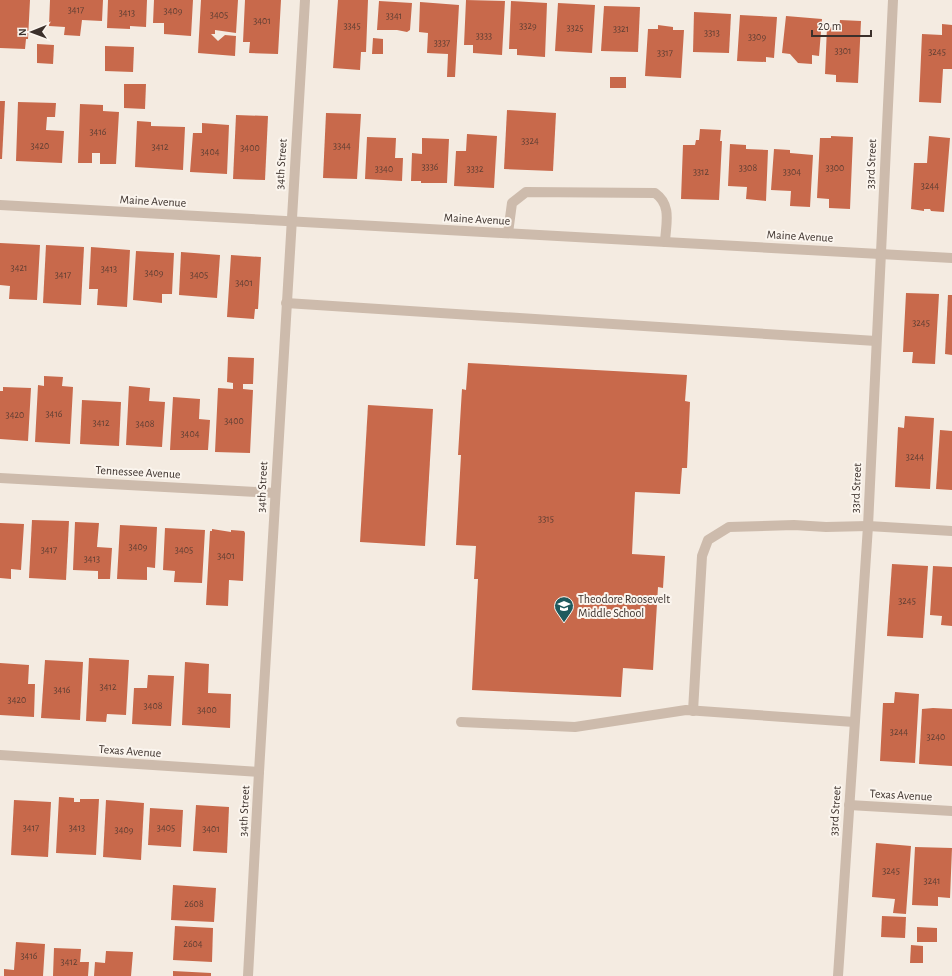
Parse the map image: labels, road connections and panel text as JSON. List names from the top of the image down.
{
  "streets": {
    "street": [
      "34th Street",
      "33rd Street",
      "Maine Avenue",
      "Tennessee Avenue",
      "Texas Avenue"
    ]
  },
  "crossings": [
    ["34th Street", "Maine Avenue"],
    ["34th Street", "Tennessee Avenue"],
    ["34th Street", "Texas Avenue"],
    ["33rd Street", "Maine Avenue"],
    ["33rd Street", "Texas Avenue"]
  ],
  "places": {
    "school or university": ["Theodore Roosevelt Middle School"]
  },
  "house_numbers": [
    "3417",
    "3409",
    "3413",
    "3405",
    "3341",
    "3401",
    "3345",
    "3329",
    "3325",
    "3321",
    "3313",
    "3333",
    "3309",
    "3337",
    "3301",
    "3245",
    "3317",
    "3416",
    "3324",
    "3420",
    "3344",
    "3412",
    "3400",
    "3404",
    "3336",
    "3308",
    "3300",
    "3340",
    "3332",
    "3312",
    "3304",
    "3244",
    "3421",
    "3413",
    "3409",
    "3417",
    "3405",
    "3401",
    "3245",
    "3416",
    "3420",
    "3400",
    "3412",
    "3408",
    "3404",
    "3244",
    "3315",
    "3409",
    "3417",
    "3405",
    "3401",
    "3413",
    "3245",
    "3412",
    "3416",
    "3420",
    "3408",
    "3400",
    "3244",
    "3240",
    "3417",
    "3413",
    "3405",
    "3401",
    "3409",
    "3245",
    "3241",
    "2608",
    "2604",
    "3416",
    "3412"
  ],
  "scale_bar": "20 m",
  "north": "left"
}
